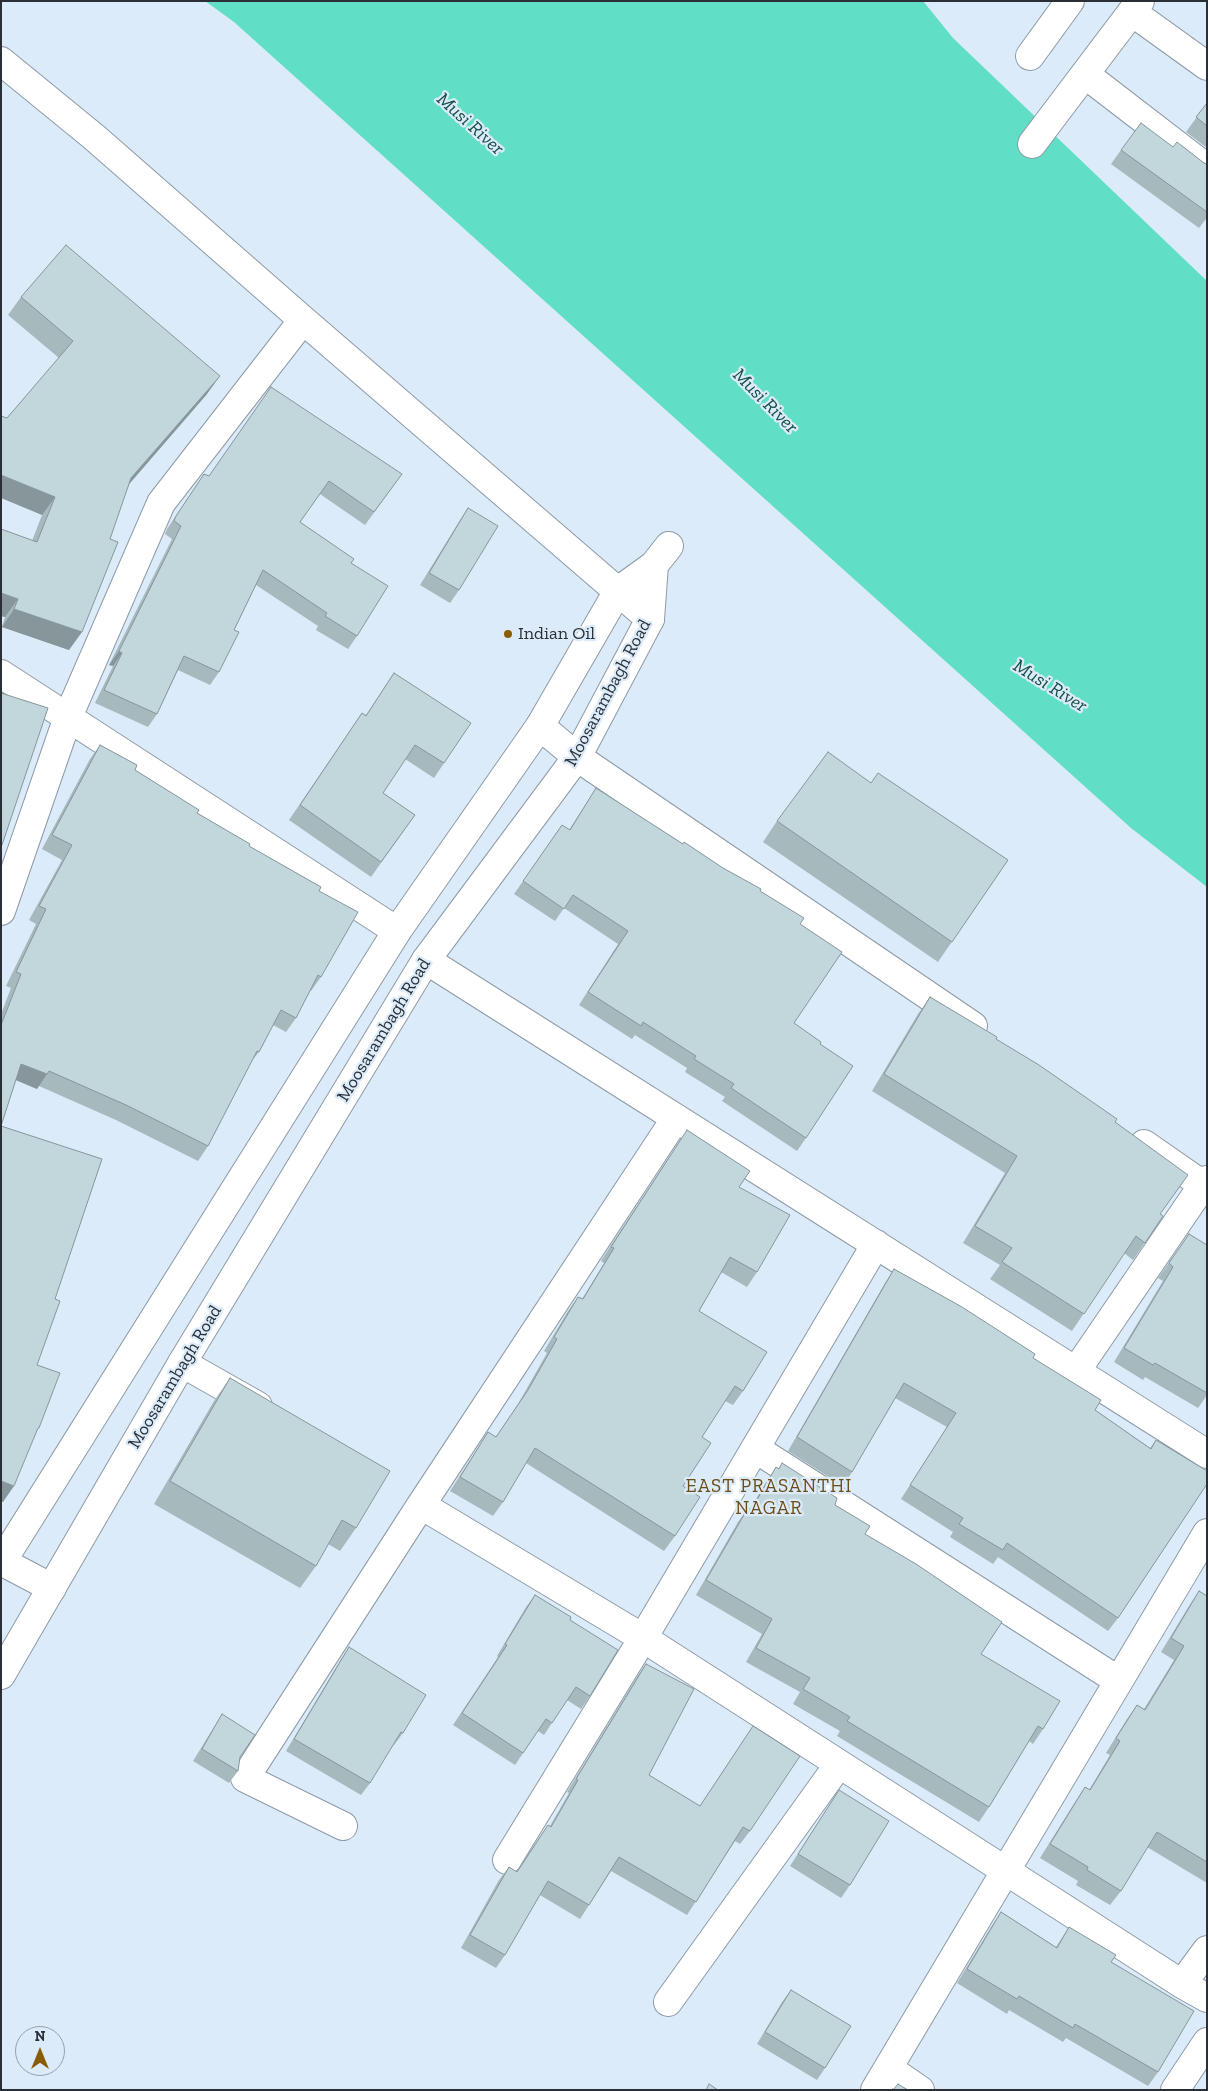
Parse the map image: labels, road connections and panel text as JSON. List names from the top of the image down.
{
  "streets": {
    "street": ["Moosarambagh Road"]
  },
  "districts": ["EAST PRASANTHI NAGAR"],
  "water": ["Musi River"],
  "places": ["Indian Oil"],
  "north": "top"
}
